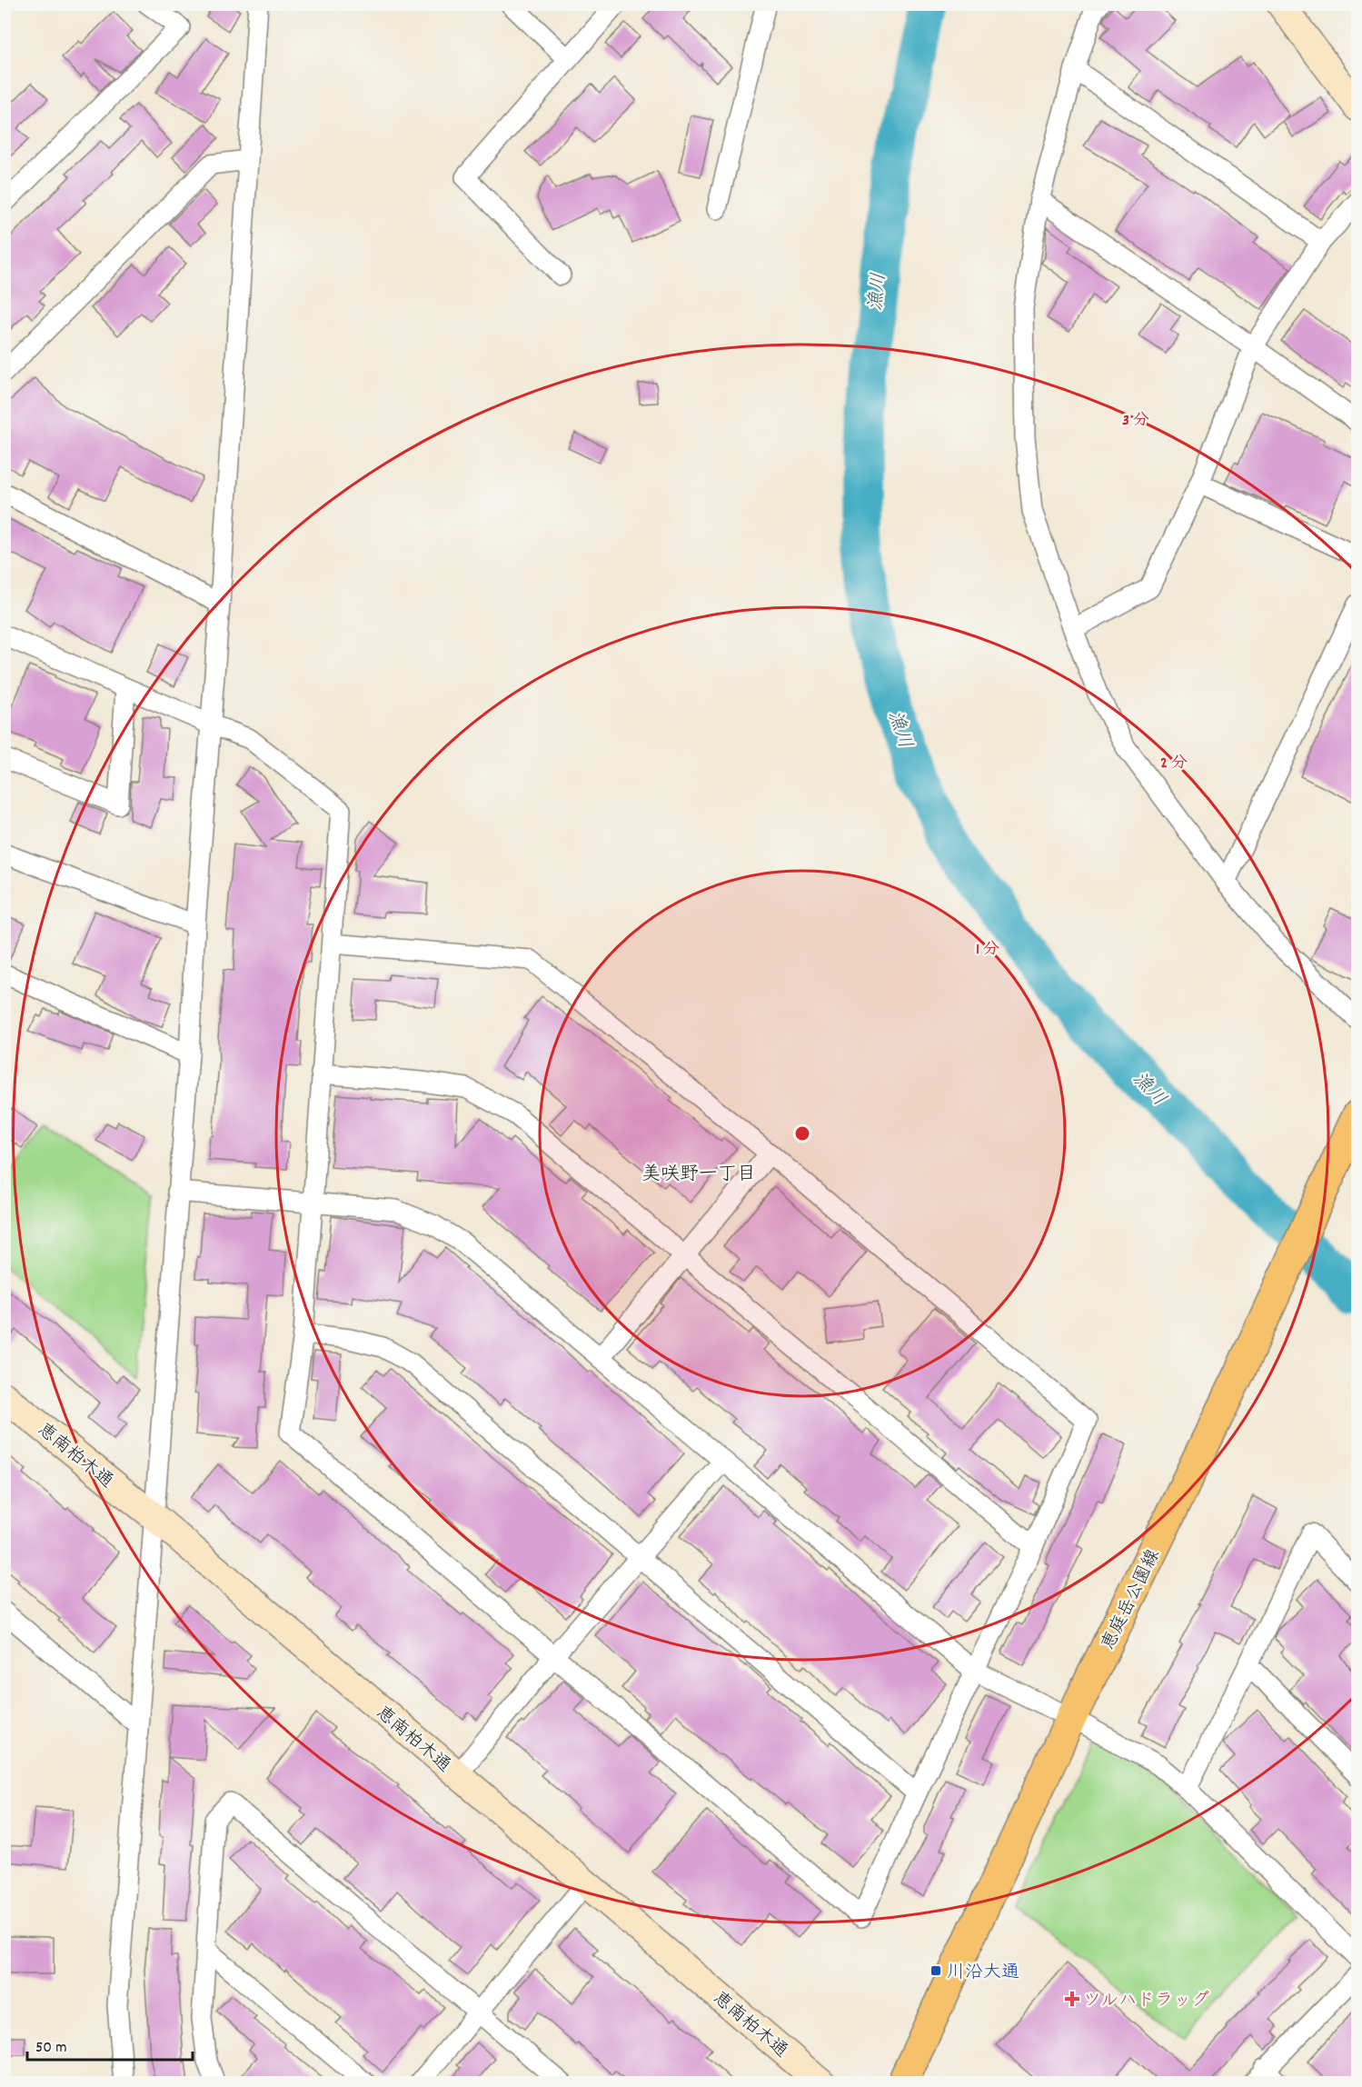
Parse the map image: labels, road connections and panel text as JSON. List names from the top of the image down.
{
  "streets": {
    "main road": ["恵庭岳公園線"],
    "street": ["恵南柏木通"]
  },
  "districts": ["美咲野一丁目"],
  "water": ["漁川"],
  "places": {
    "transit": ["川沿大通"],
    "health": ["ツルハドラッグ"]
  },
  "scale_bar": "50 m",
  "rings": ["3 分", "2 分", "1 分"]
}
